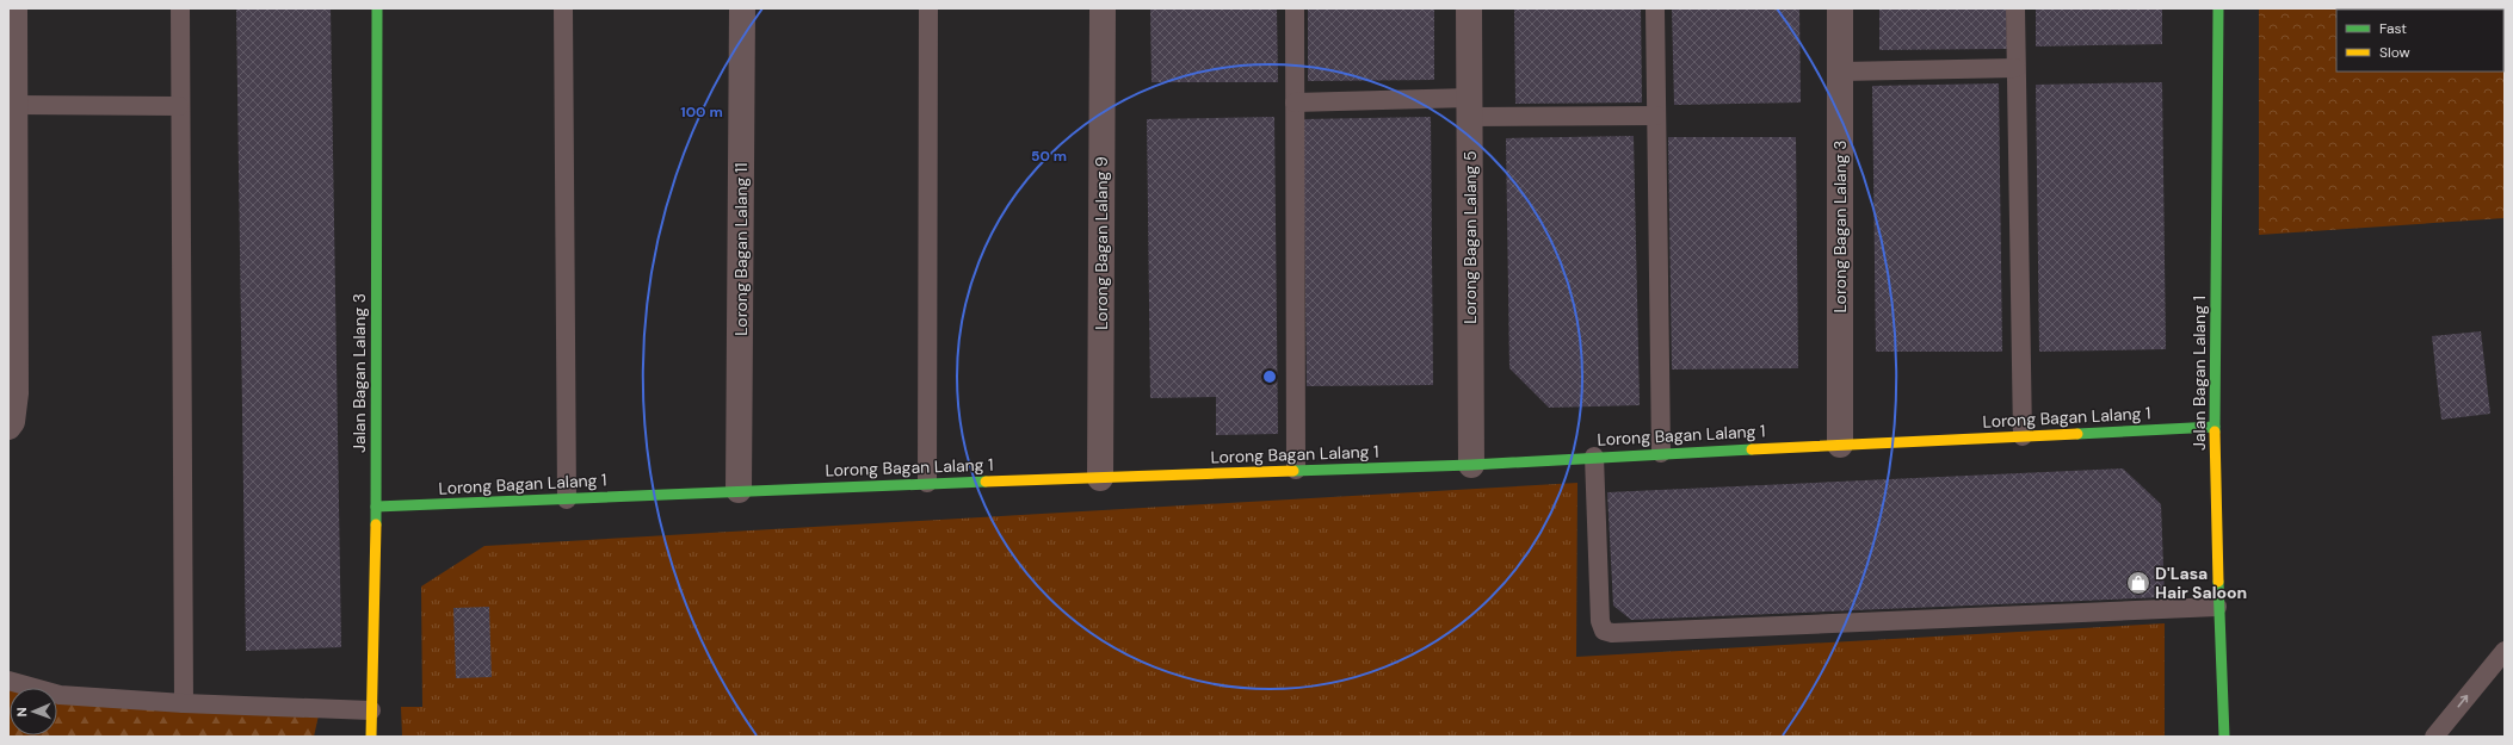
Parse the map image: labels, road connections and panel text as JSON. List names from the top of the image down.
{
  "streets": {
    "street": [
      "Lorong Bagan Lalang 3",
      "Lorong Bagan Lalang 5",
      "Lorong Bagan Lalang 9",
      "Lorong Bagan Lalang 11",
      "Jalan Bagan Lalang 3",
      "Jalan Bagan Lalang 1",
      "Lorong Bagan Lalang 1"
    ]
  },
  "crossings": [
    ["Lorong Bagan Lalang 3", "Lorong Bagan Lalang 1"],
    ["Lorong Bagan Lalang 5", "Lorong Bagan Lalang 1"],
    ["Lorong Bagan Lalang 9", "Lorong Bagan Lalang 1"],
    ["Lorong Bagan Lalang 11", "Lorong Bagan Lalang 1"],
    ["Jalan Bagan Lalang 3", "Lorong Bagan Lalang 1"],
    ["Jalan Bagan Lalang 1", "Lorong Bagan Lalang 1"]
  ],
  "places": {
    "shop": ["D'Lasa Hair Saloon"]
  },
  "legend": ["Fast", "Slow"],
  "north": "left",
  "rings": ["100 m", "50 m"]
}
